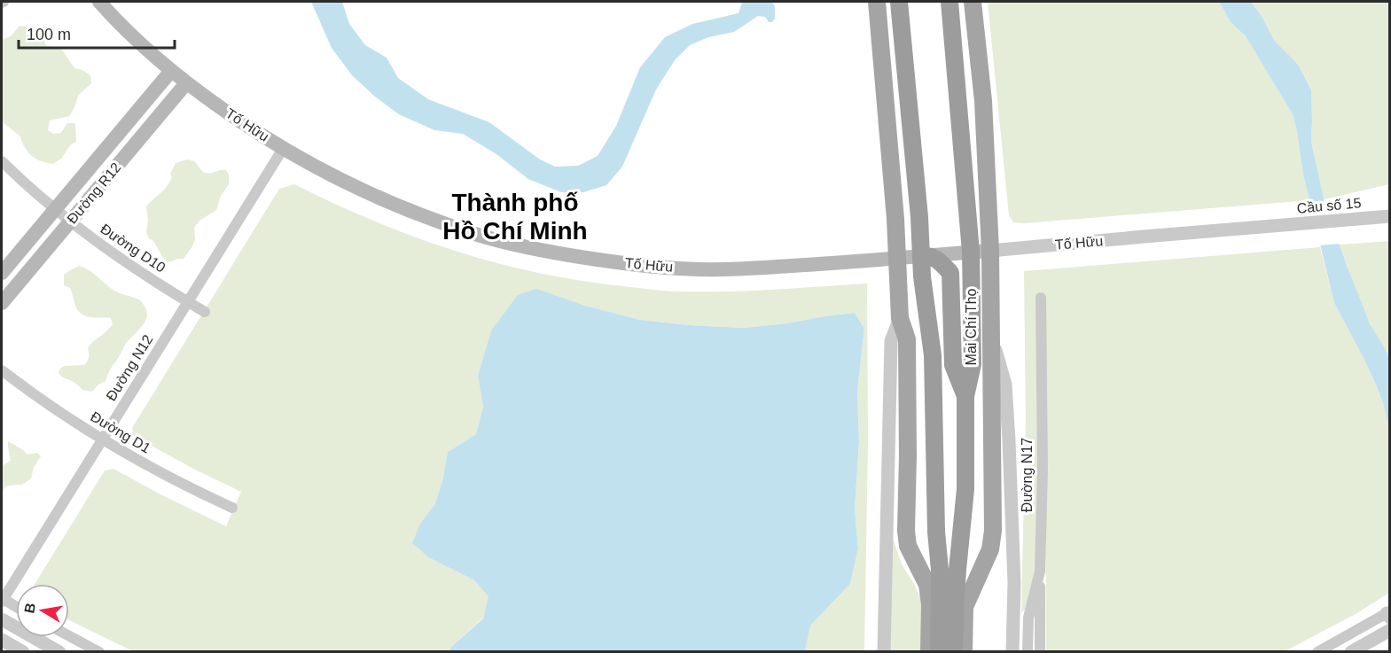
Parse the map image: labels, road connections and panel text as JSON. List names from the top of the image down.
{
  "streets": {
    "highway": ["Mai Chí Thọ"],
    "main road": ["Tố Hữu", "Đường R12"],
    "street": [
      "Cầu số 15",
      "Đường D10",
      "Đường N12",
      "Đường D1",
      "Đường N17"
    ]
  },
  "crossings": [
    ["Tố Hữu", "Đường R12"],
    ["Tố Hữu", "Cầu số 15"],
    ["Tố Hữu", "Mai Chí Thọ"],
    ["Tố Hữu", "Đường N12"],
    ["Đường R12", "Đường D10"],
    ["Đường D10", "Đường N12"],
    ["Đường N12", "Đường D1"]
  ],
  "districts": ["Thành phố Hồ Chí Minh"],
  "scale_bar": "100 m",
  "north": "left"
}
